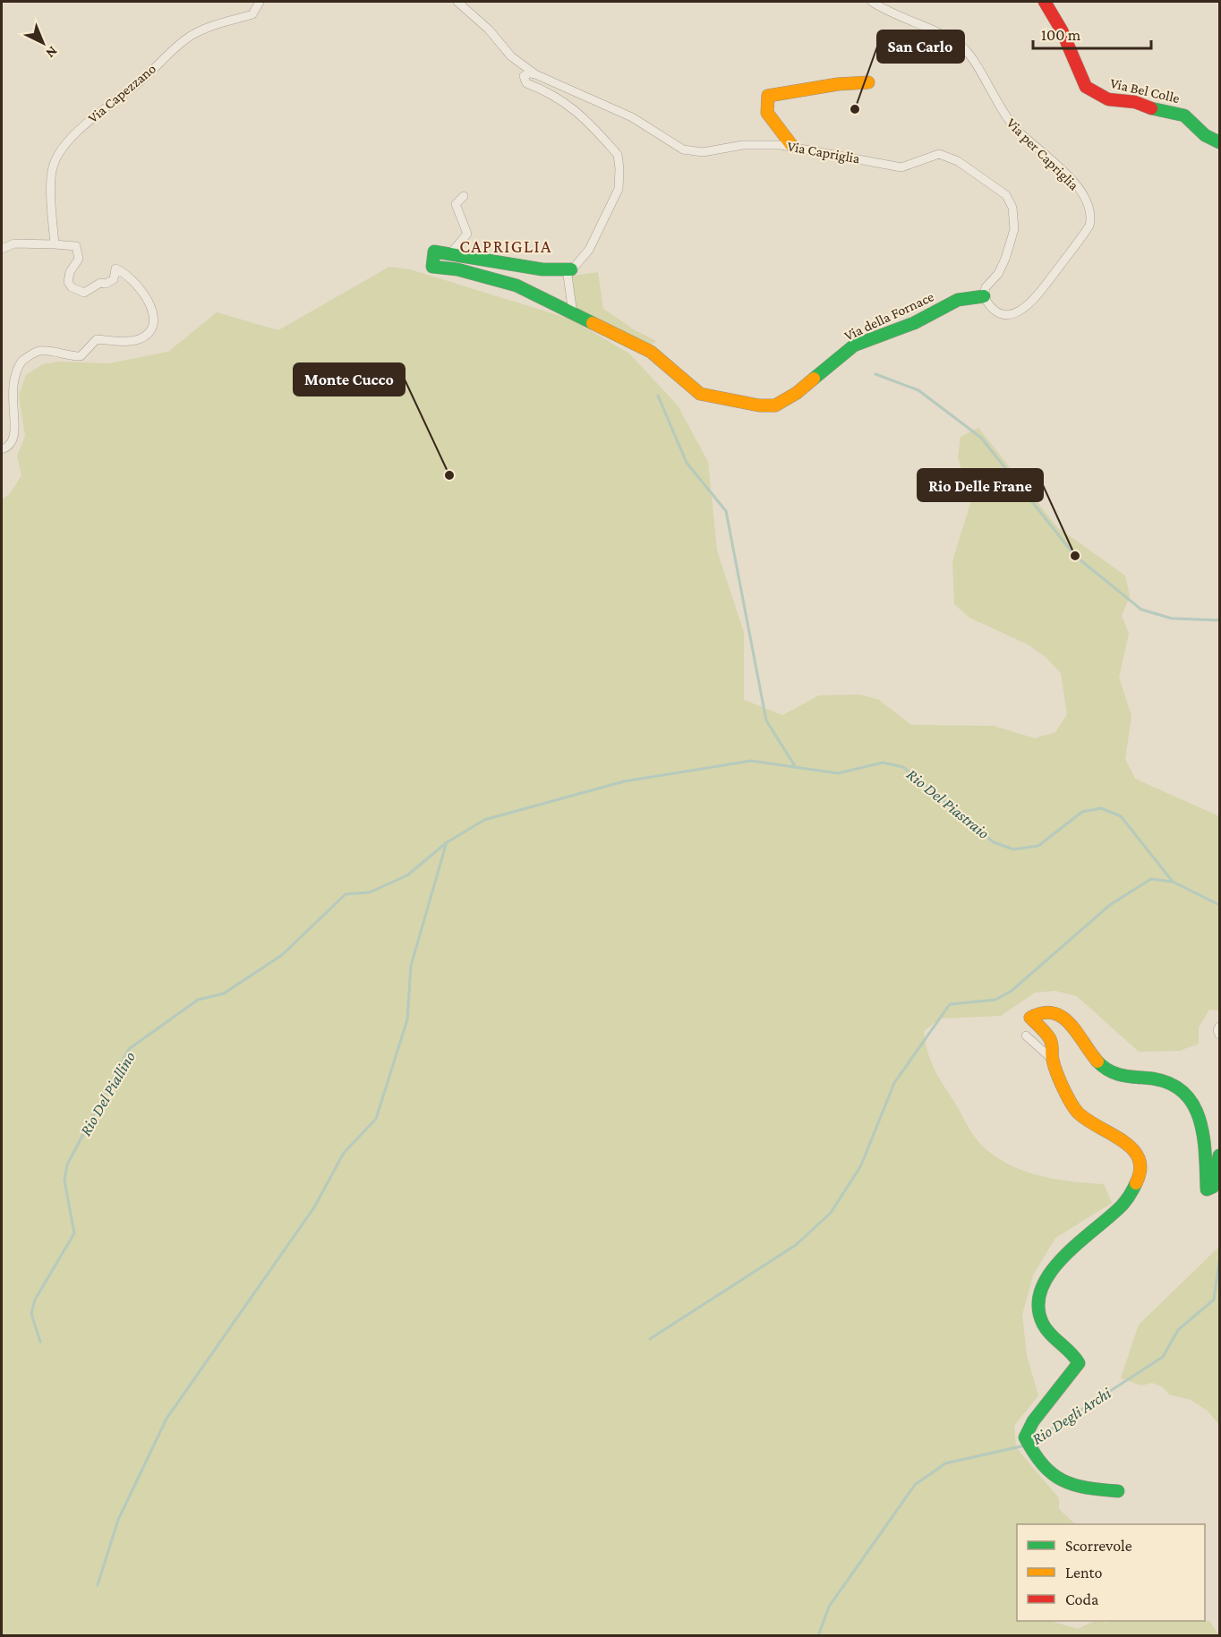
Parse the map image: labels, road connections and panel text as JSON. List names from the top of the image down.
{
  "streets": {
    "street": [
      "Via Bel Colle",
      "Via Capezzano",
      "Via Capriglia",
      "Via per Capriglia",
      "Via della Fornace"
    ]
  },
  "crossings": [
    ["Via Capriglia", "Via per Capriglia"],
    ["Via Capriglia", "Via della Fornace"],
    ["Via per Capriglia", "Via della Fornace"]
  ],
  "districts": ["CAPRIGLIA"],
  "water": ["Rio Del Piastraio", "Rio Del Piallino", "Rio Degli Archi"],
  "places": ["San Carlo", "Monte Cucco", "Rio Delle Frane"],
  "legend": ["Scorrevole", "Lento", "Coda"],
  "scale_bar": "100 m",
  "north": "bottom right"
}
